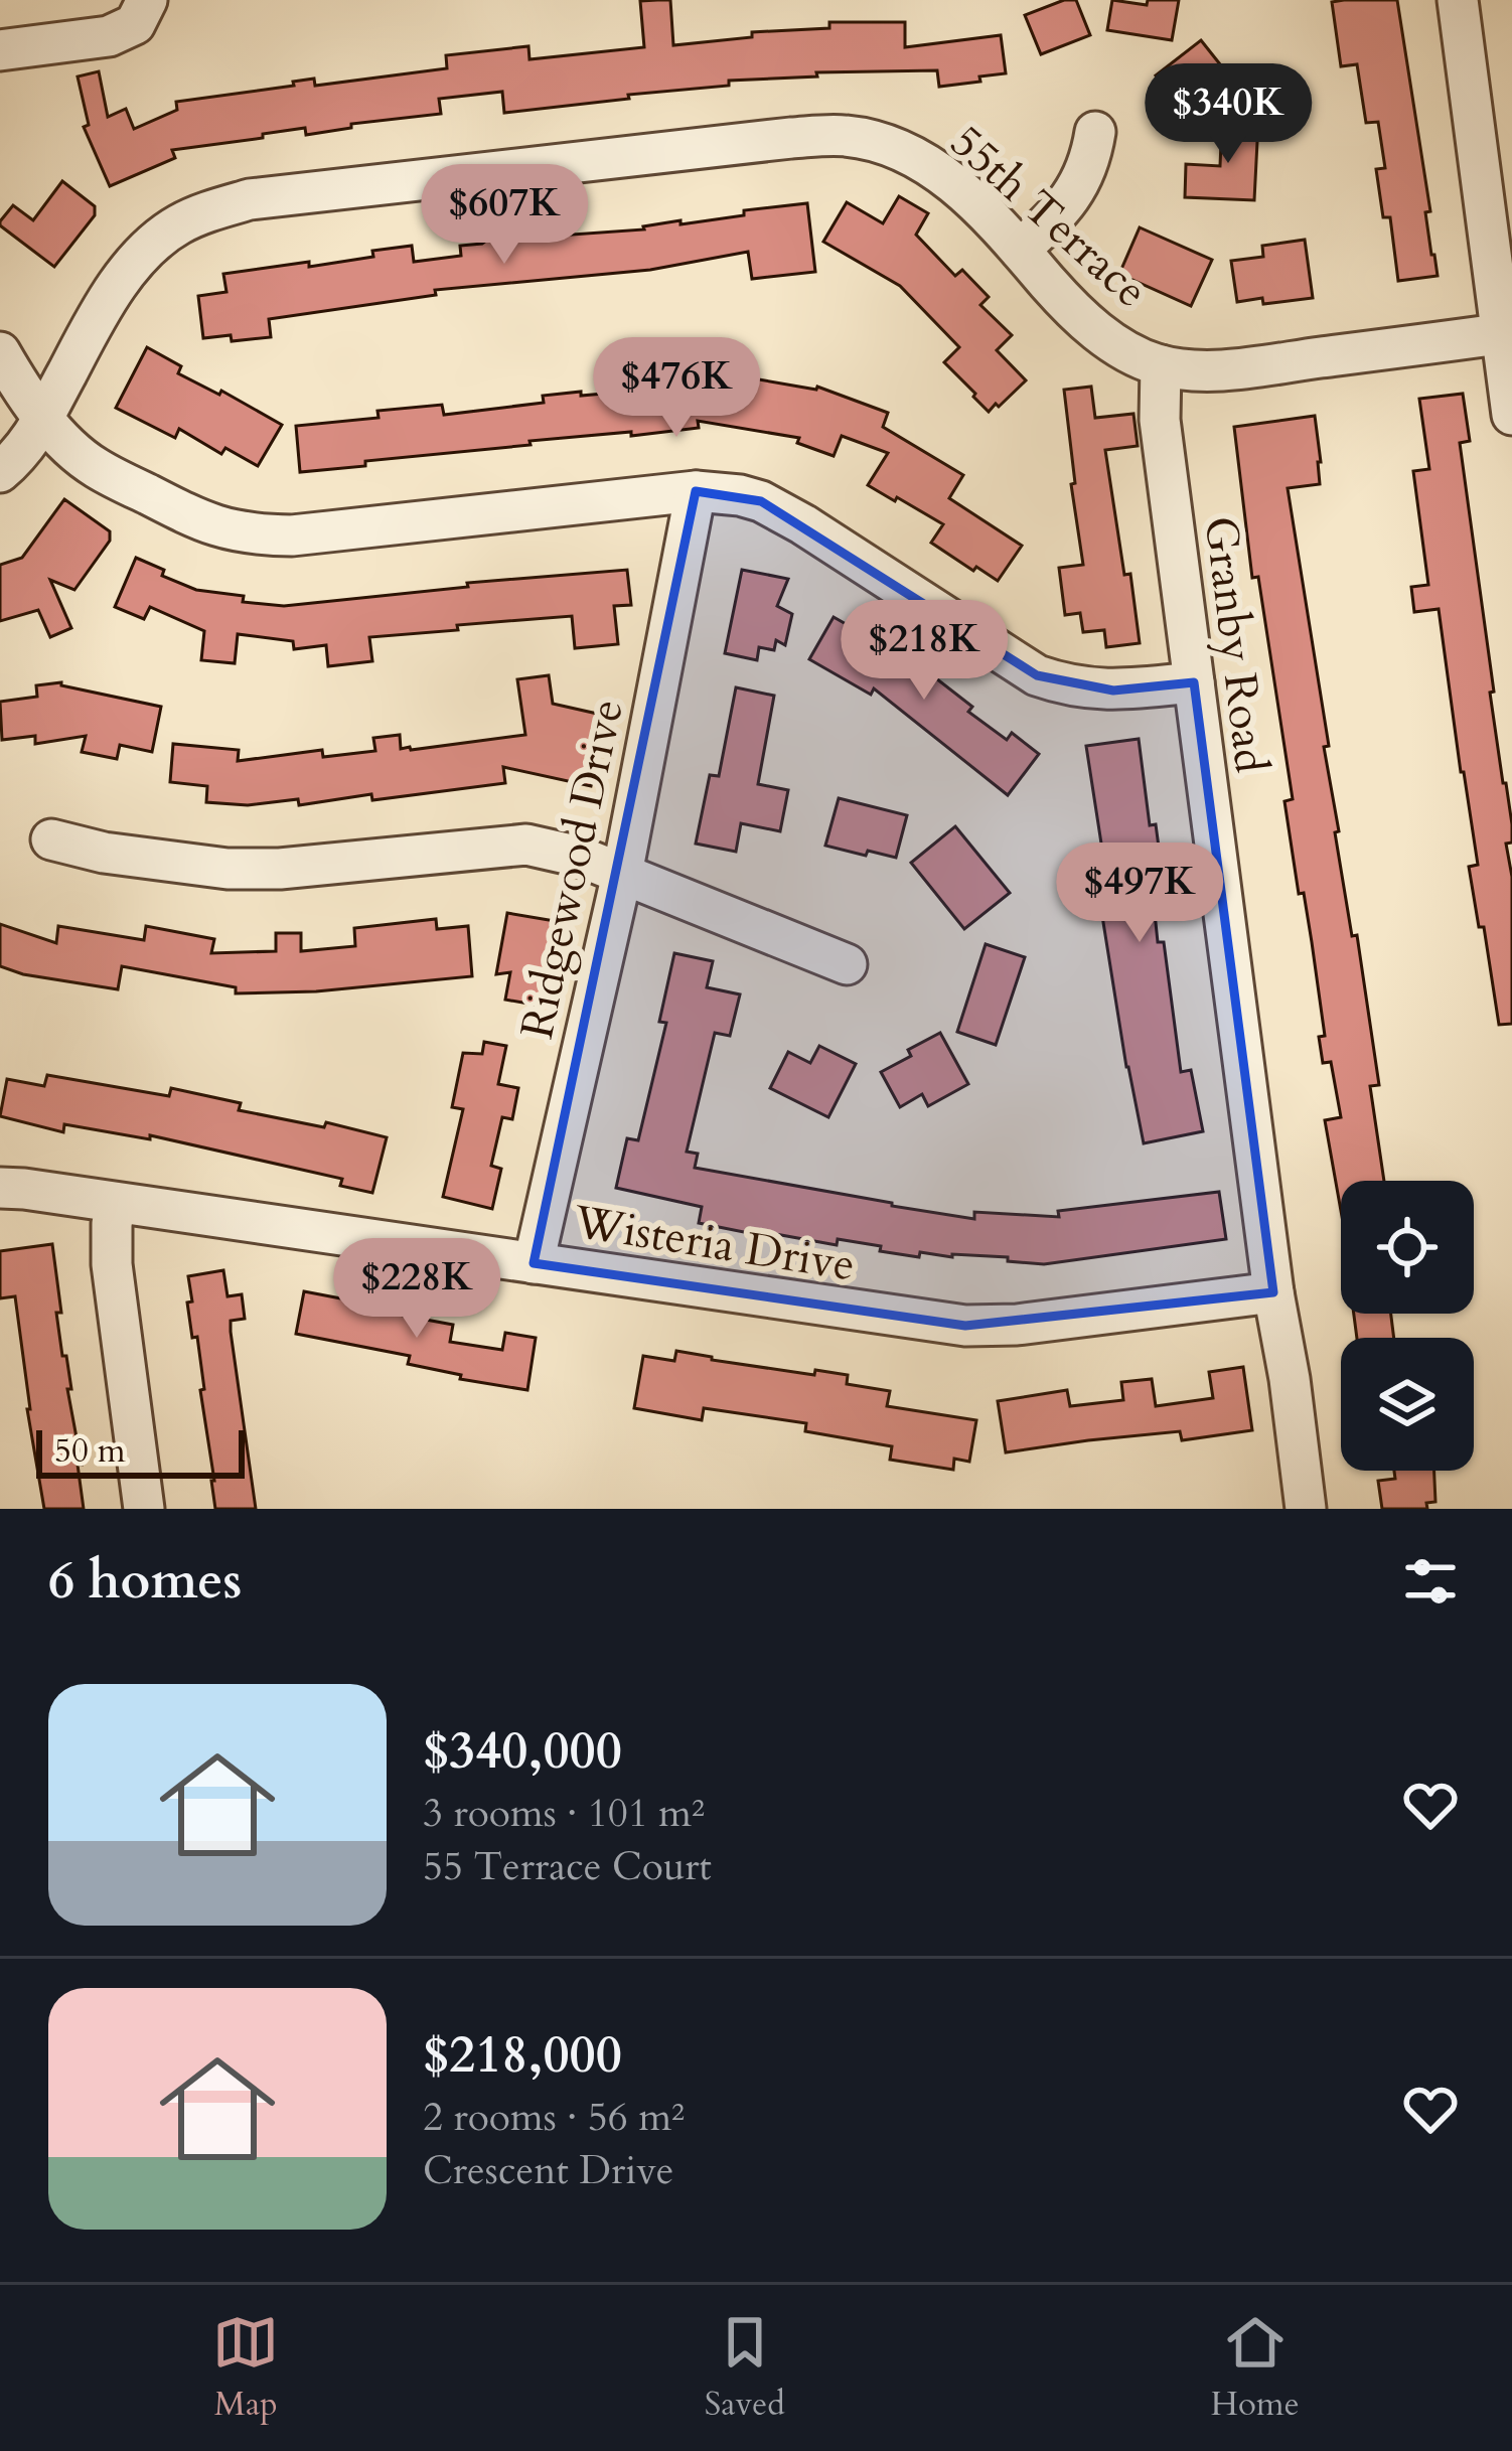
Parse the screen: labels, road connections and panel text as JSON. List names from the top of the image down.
{
  "streets": {
    "street": [
      "55th Terrace",
      "Granby Road",
      "Ridgewood Drive",
      "Wisteria Drive"
    ]
  },
  "crossings": [
    ["55th Terrace", "Granby Road"],
    ["Granby Road", "Wisteria Drive"],
    ["Ridgewood Drive", "Wisteria Drive"]
  ],
  "scale_bar": "50 m",
  "page": {
    "price": [
      "$340K",
      "$607K",
      "$476K",
      "$218K",
      "$497K",
      "$228K"
    ],
    "scale": "50 m",
    "heading": "6 homes",
    "list": [
      {
        "name": "$340,000",
        "note": "3 rooms · 101 m² · 55 Terrace Court"
      },
      {
        "name": "$218,000",
        "note": "2 rooms · 56 m² · Crescent Drive"
      }
    ],
    "tabs": ["Map", "Saved", "Home"]
  }
}
